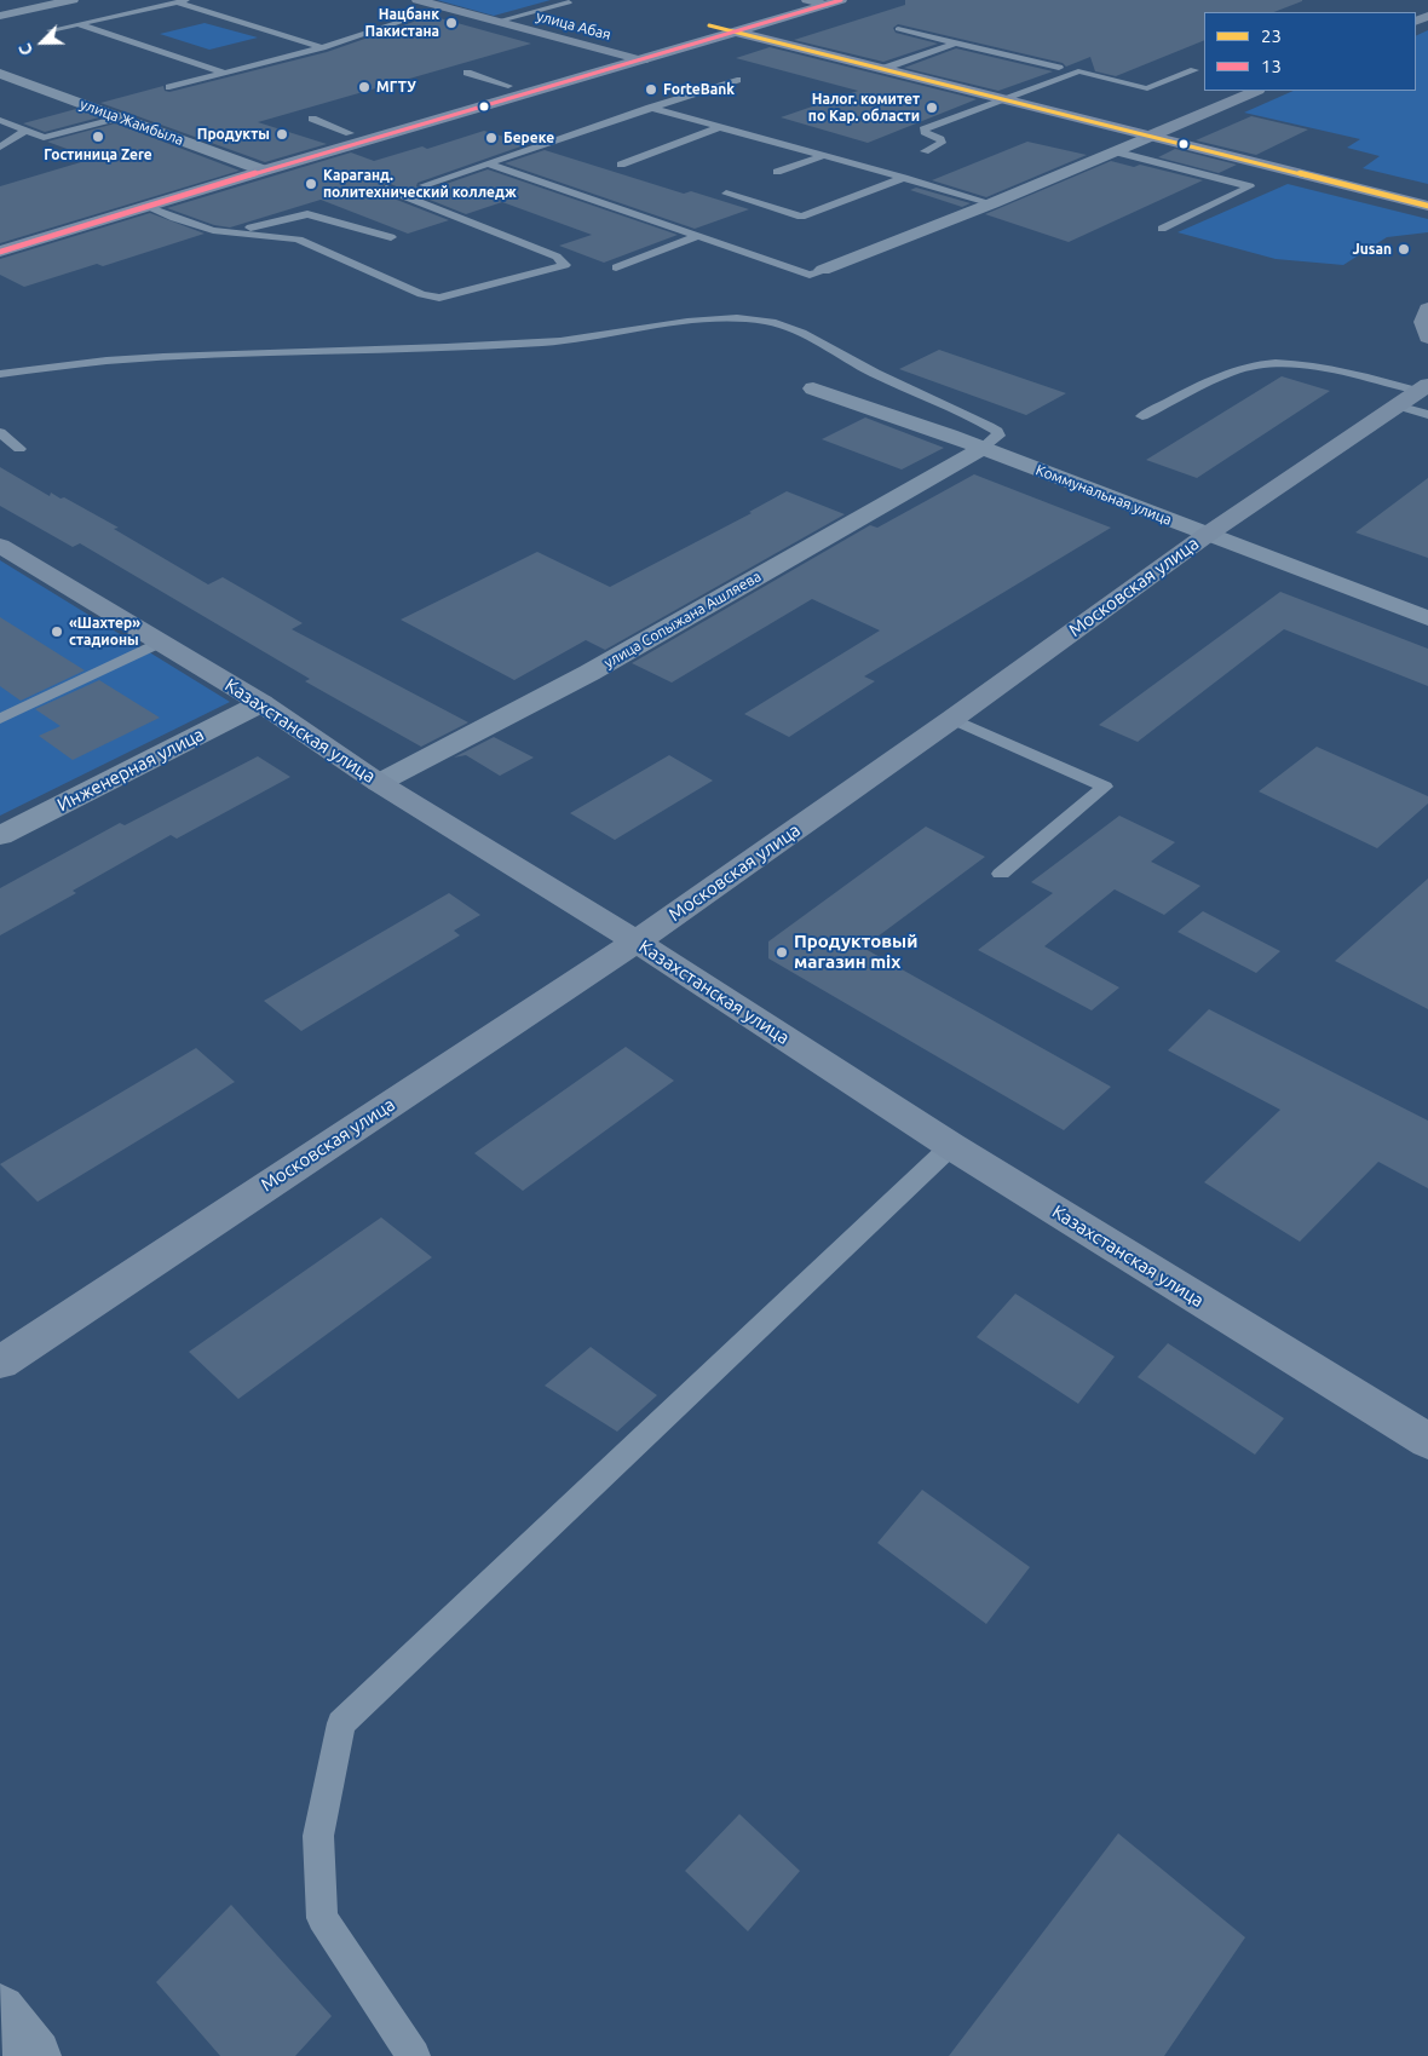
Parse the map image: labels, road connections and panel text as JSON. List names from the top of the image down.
{
  "streets": {
    "main road": ["улица Абая", "Московская улица", "Казахстанская улица"],
    "street": [
      "улица Жамбыла",
      "Коммунальная улица",
      "улица Сопыжана Ашляева",
      "Инженерная улица"
    ]
  },
  "crossings": [
    ["Коммунальная улица", "Московская улица"],
    ["Коммунальная улица", "улица Сопыжана Ашляева"],
    ["Московская улица", "Казахстанская улица"],
    ["улица Сопыжана Ашляева", "Казахстанская улица"],
    ["Казахстанская улица", "Инженерная улица"]
  ],
  "places": [
    "Нацбанк Пакистана",
    "МГТУ",
    "ForteBank",
    "Налог. комитет по Кар. области",
    "Продукты",
    "Гостиница Zere",
    "Береке",
    "Караганд. политехнический колледж",
    "Jusan",
    "«Шахтер» стадионы",
    "Продуктовый магазин mix"
  ],
  "lines": ["transit line 13", "transit line 23"],
  "legend": ["23", "13"],
  "north": "bottom left"
}
